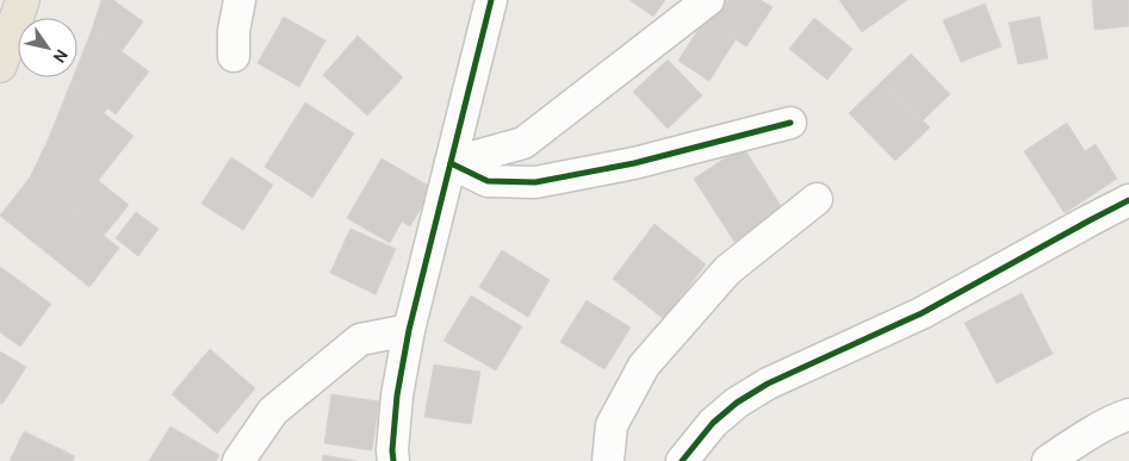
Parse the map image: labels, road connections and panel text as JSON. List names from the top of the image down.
{
  "north": "bottom right"
}
